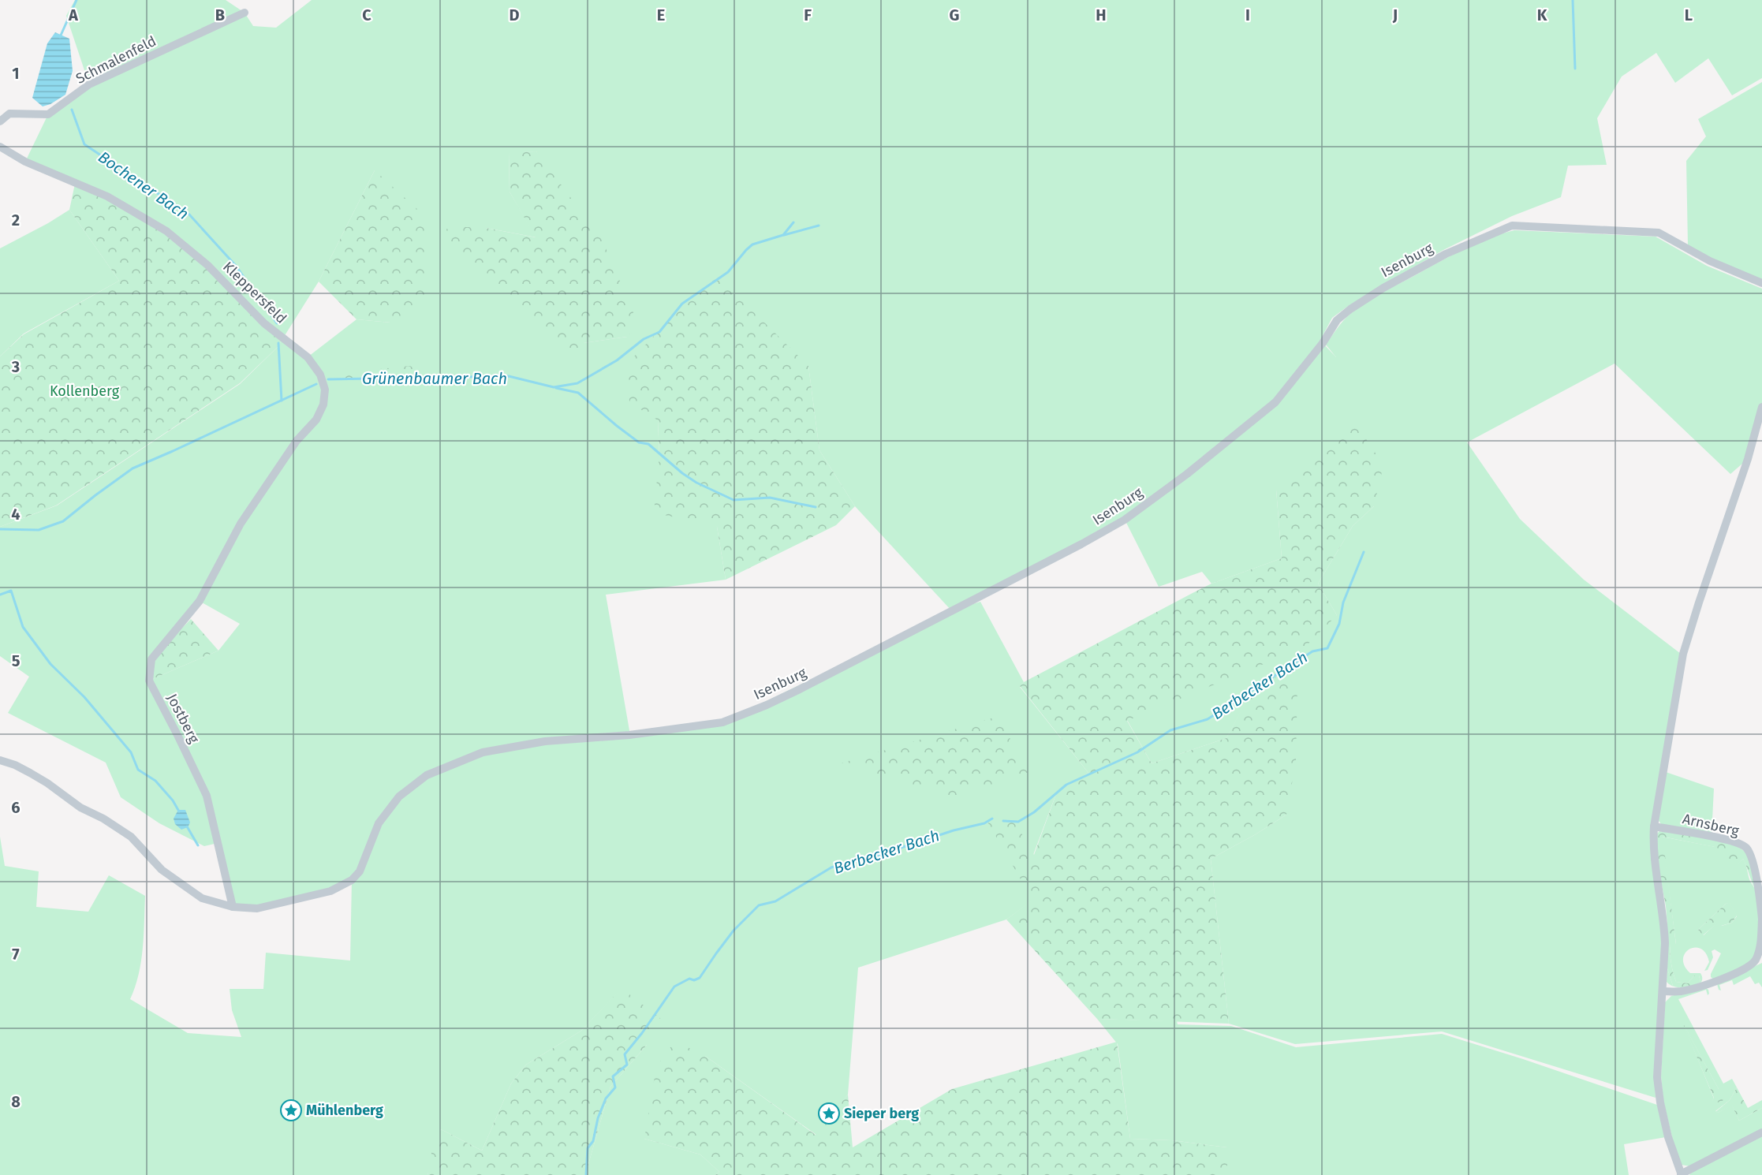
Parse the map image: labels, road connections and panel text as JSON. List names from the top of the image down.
{
  "streets": {
    "street": [
      "Schmalenfeld",
      "Isenburg",
      "Kleppersfeld",
      "Jostberg",
      "Arnsberg"
    ]
  },
  "crossings": [
    ["Isenburg", "Jostberg"],
    ["Kleppersfeld", "Jostberg"]
  ],
  "water": ["Bochener Bach", "Grünenbaumer Bach", "Berbecker Bach"],
  "parks": ["Kollenberg"],
  "places": {
    "place": ["Mühlenberg", "Sieper berg"]
  },
  "grid": {
    "columns": [
      "A",
      "B",
      "C",
      "D",
      "E",
      "F",
      "G",
      "H",
      "I",
      "J",
      "K",
      "L"
    ],
    "rows": [
      "1",
      "2",
      "3",
      "4",
      "5",
      "6",
      "7",
      "8"
    ]
  }
}
